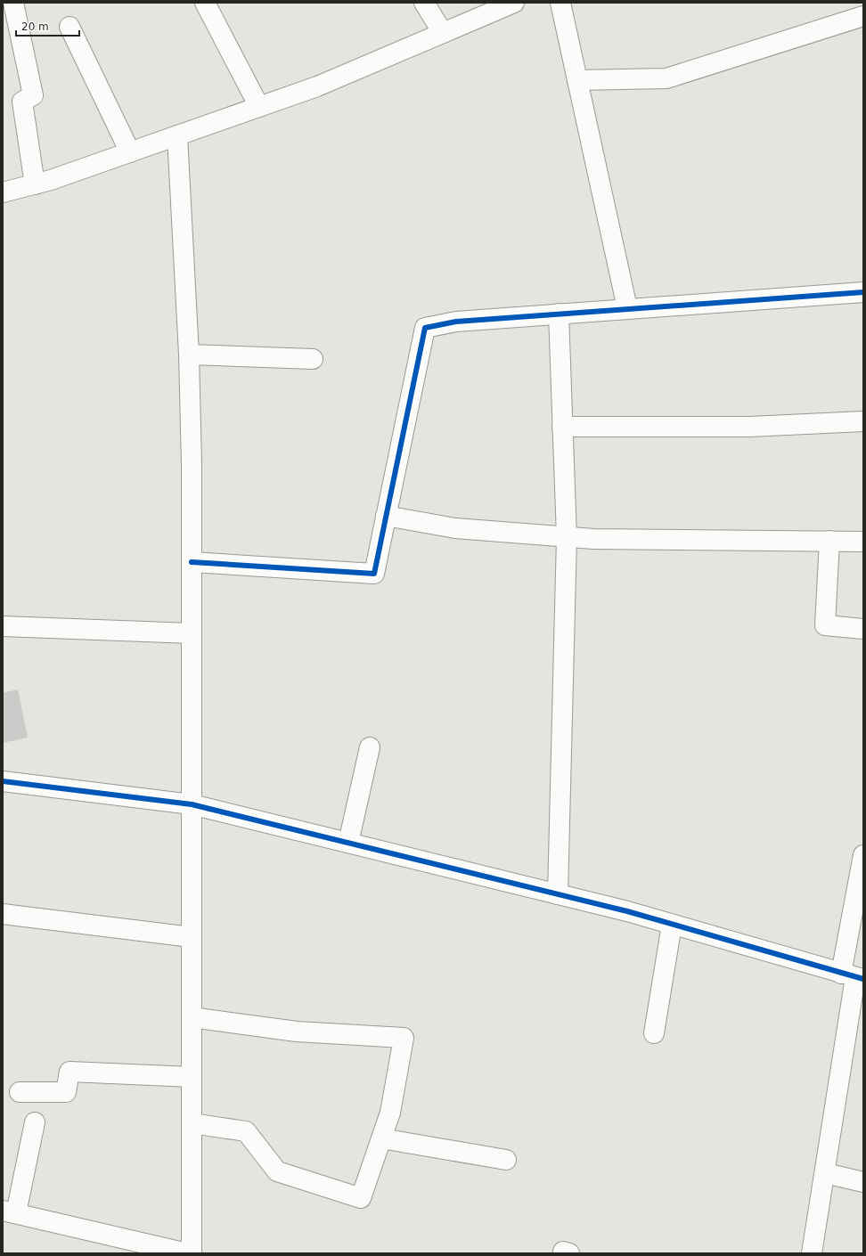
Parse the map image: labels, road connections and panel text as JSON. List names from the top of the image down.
{
  "scale_bar": "20 m"
}
